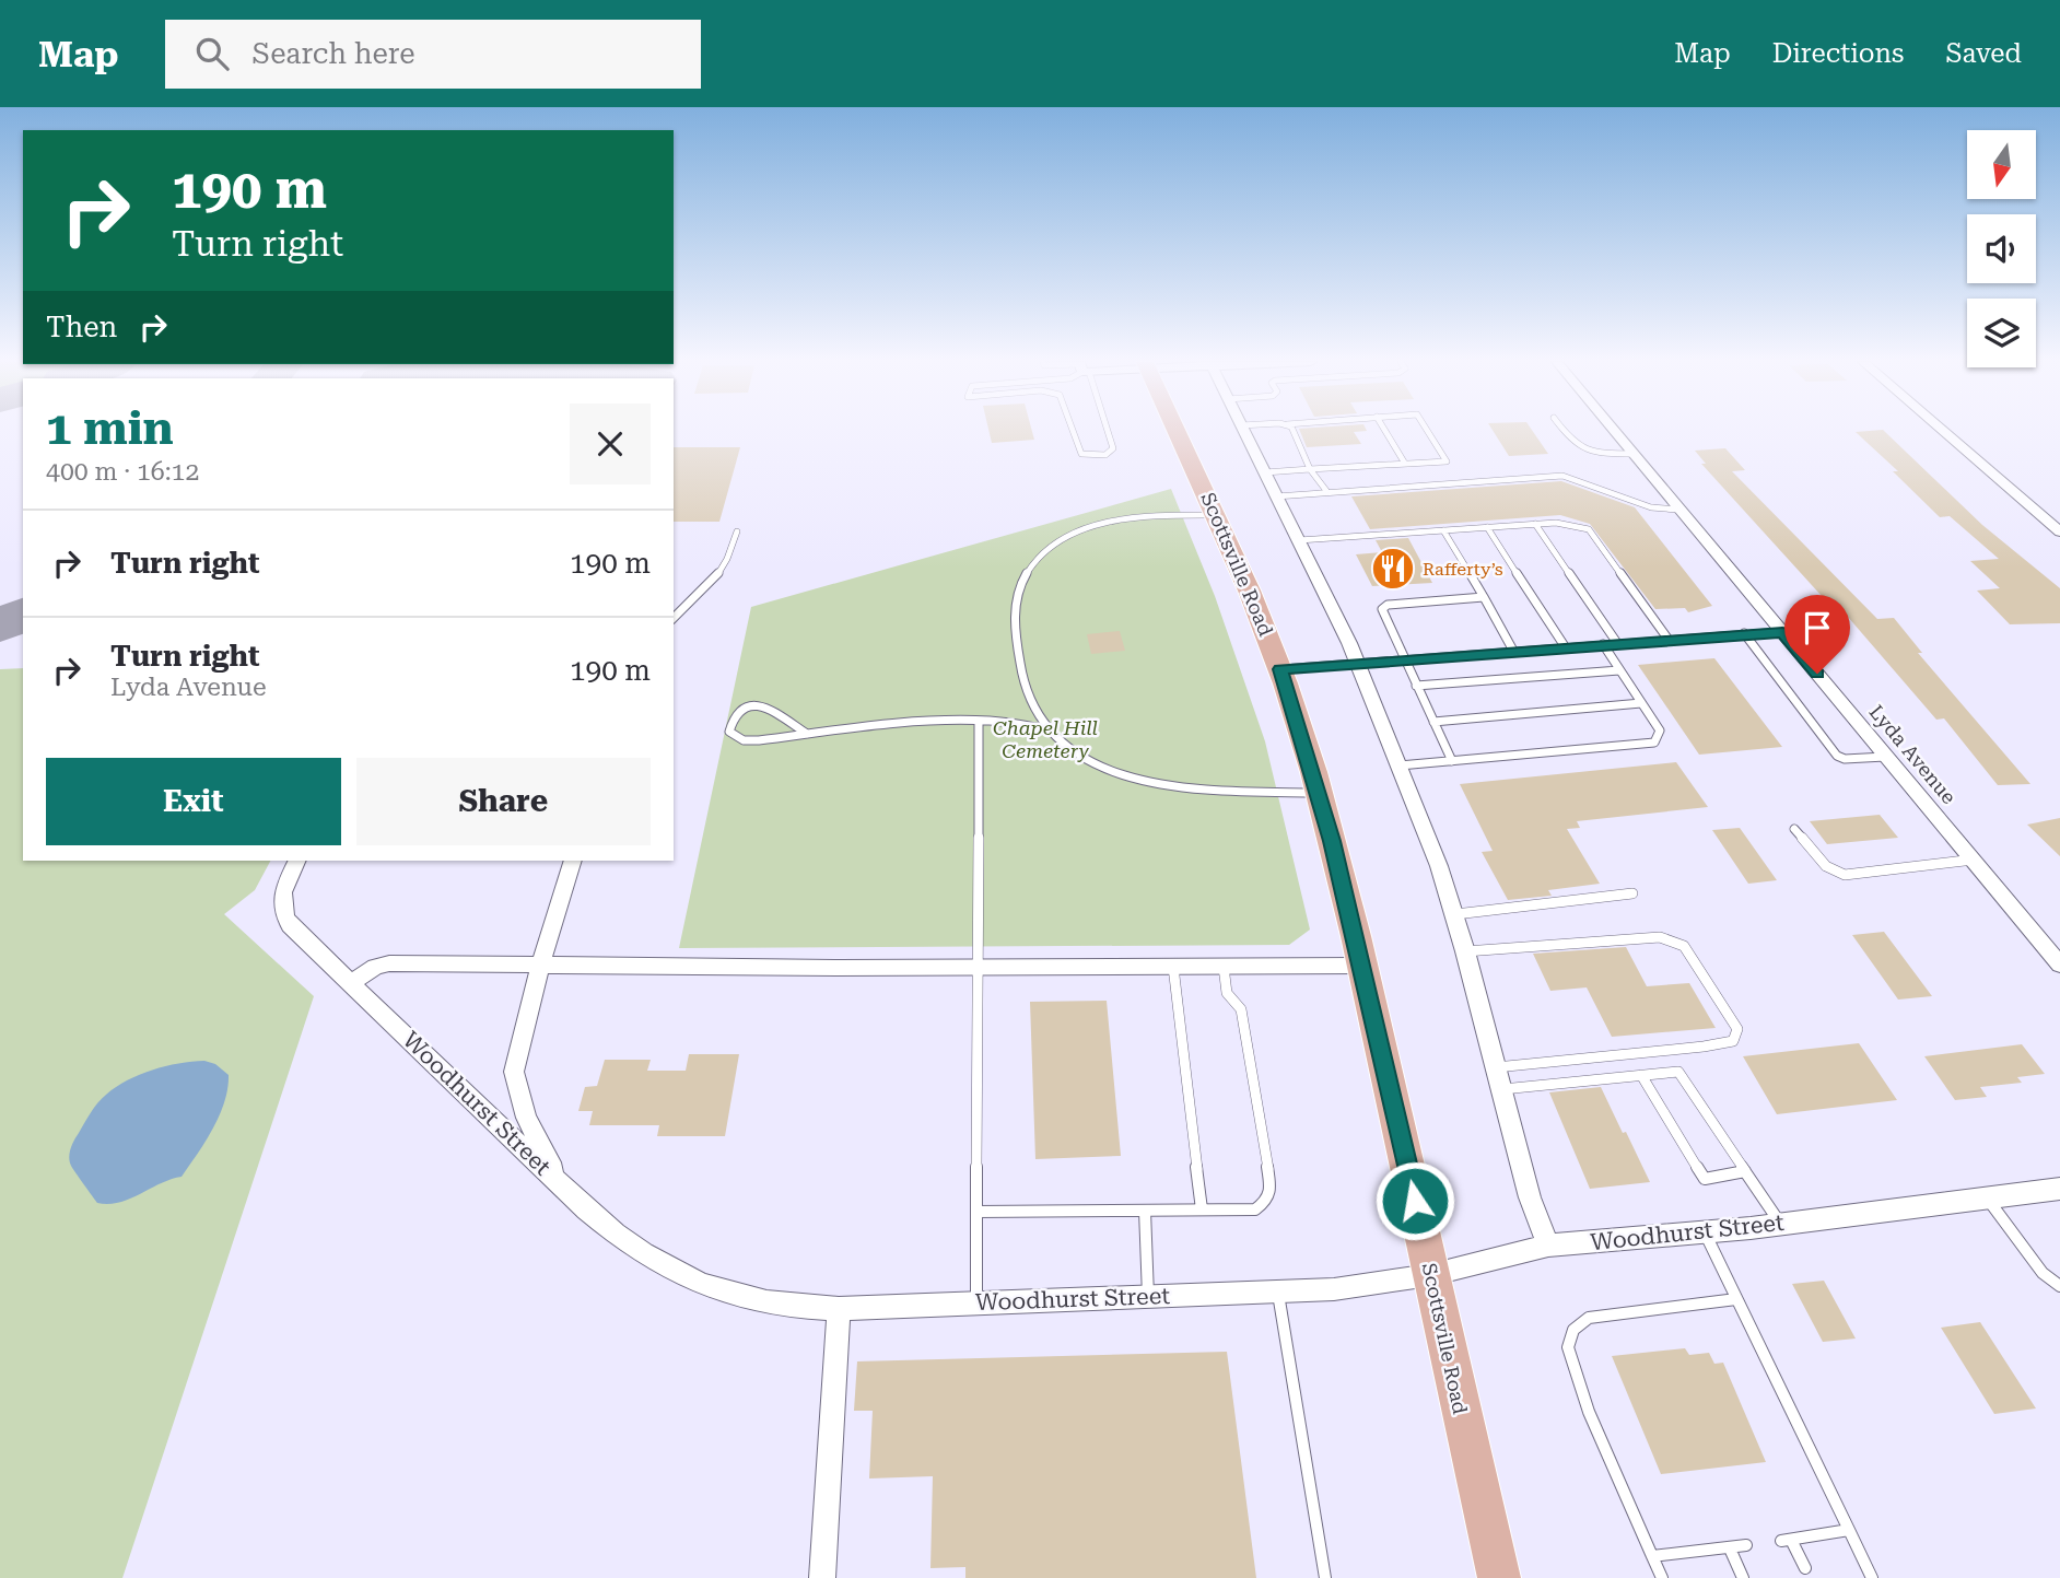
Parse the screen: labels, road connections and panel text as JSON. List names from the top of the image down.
{
  "streets": {
    "main road": ["Scottsville Road"],
    "street": ["Lyda Avenue", "Woodhurst Street"]
  },
  "crossings": [
    ["Scottsville Road", "Woodhurst Street"]
  ],
  "parks": ["Chapel Hill Cemetery"],
  "places": {
    "restaurant": ["Rafferty’s"]
  },
  "north": "bottom",
  "page": {
    "header": "Map",
    "search": "Search here",
    "nav": ["Map", "Directions", "Saved"],
    "turn": ["190 m", "Turn right"],
    "then": "Then",
    "heading": ["1 min", "400 m · 16:12"],
    "list": [
      {
        "name": "Turn right",
        "value": "190 m"
      },
      {
        "name": "Turn right",
        "note": "Lyda Avenue",
        "value": "190 m"
      }
    ],
    "buttons": ["Exit", "Share"]
  }
}
